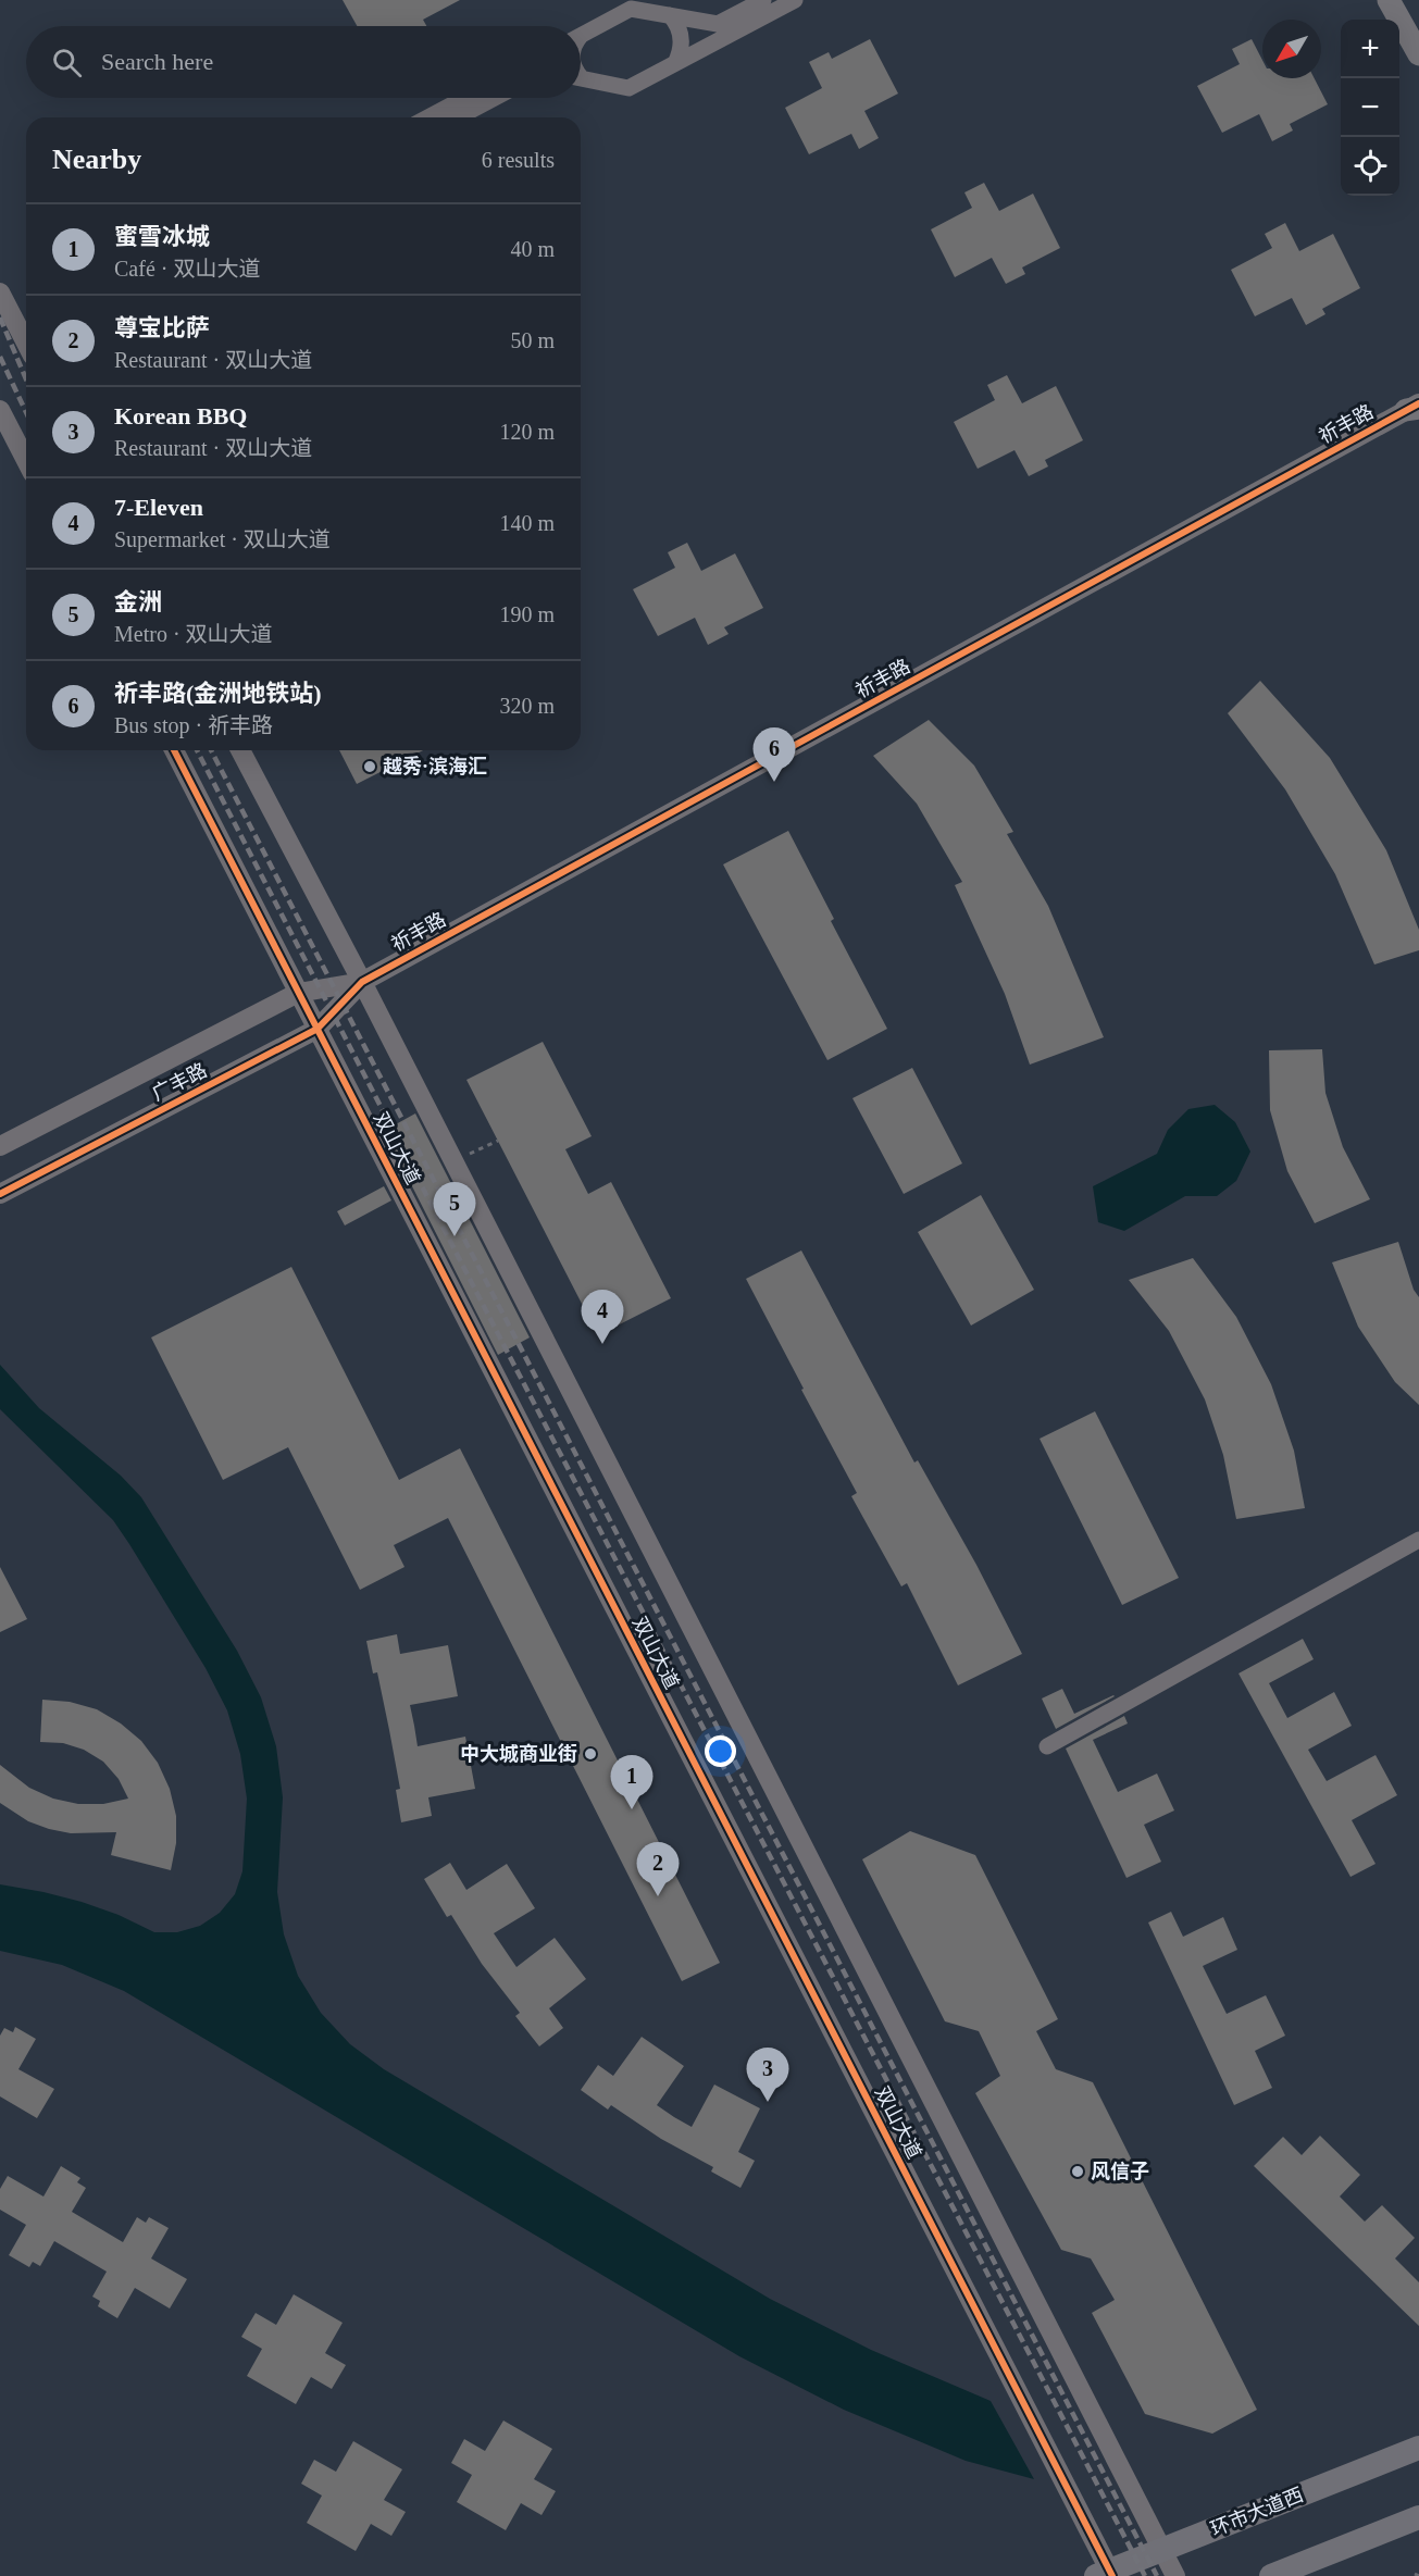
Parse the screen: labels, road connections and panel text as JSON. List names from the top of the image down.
{
  "streets": {
    "main road": ["环市大道西"],
    "street": ["祈丰路", "广丰路", "双山大道"]
  },
  "crossings": [
    ["祈丰路", "广丰路"],
    ["祈丰路", "双山大道"],
    ["广丰路", "双山大道"],
    ["双山大道", "环市大道西"]
  ],
  "places": ["越秀·滨海汇", "中大城商业街", "风信子"],
  "north": "bottom left",
  "page": {
    "map_buttons": ["+", "−"],
    "search": "Search here",
    "heading": ["Nearby", "6 results"],
    "list": [
      {
        "mark": "1",
        "name": "蜜雪冰城",
        "note": "Café · 双山大道",
        "value": "40 m"
      },
      {
        "mark": "2",
        "name": "尊宝比萨",
        "note": "Restaurant · 双山大道",
        "value": "50 m"
      },
      {
        "mark": "3",
        "name": "Korean BBQ",
        "note": "Restaurant · 双山大道",
        "value": "120 m"
      },
      {
        "mark": "4",
        "name": "7-Eleven",
        "note": "Supermarket · 双山大道",
        "value": "140 m"
      },
      {
        "mark": "5",
        "name": "金洲",
        "note": "Metro · 双山大道",
        "value": "190 m"
      },
      {
        "mark": "6",
        "name": "祈丰路(金洲地铁站)",
        "note": "Bus stop · 祈丰路",
        "value": "320 m"
      }
    ],
    "pins": [
      "6",
      "5",
      "4",
      "1",
      "2",
      "3"
    ]
  }
}
